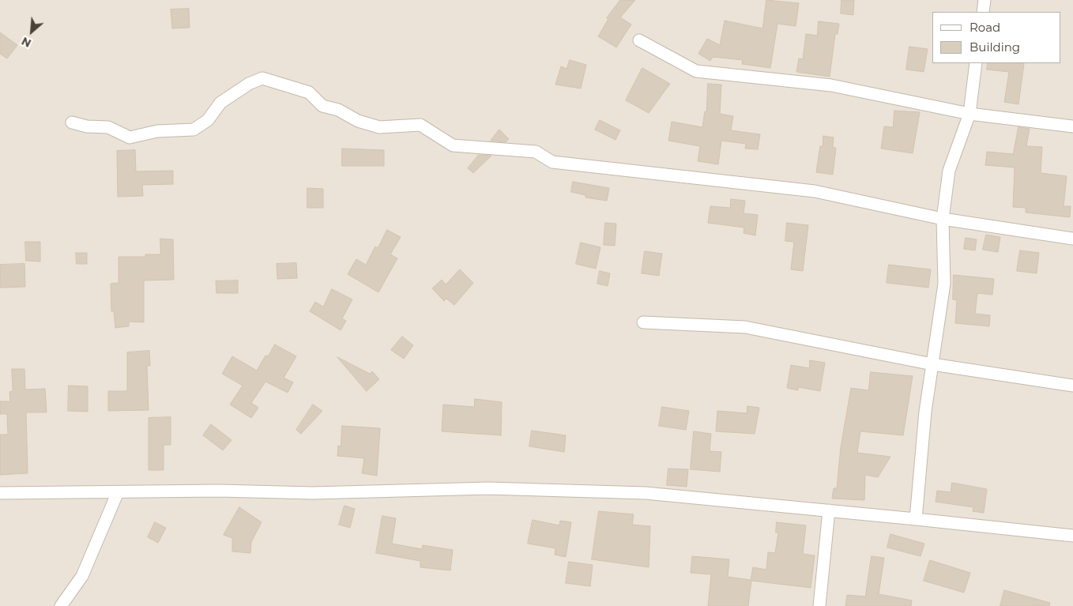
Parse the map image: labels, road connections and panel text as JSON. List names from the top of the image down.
{
  "legend": ["Road", "Building"],
  "north": "bottom left"
}
